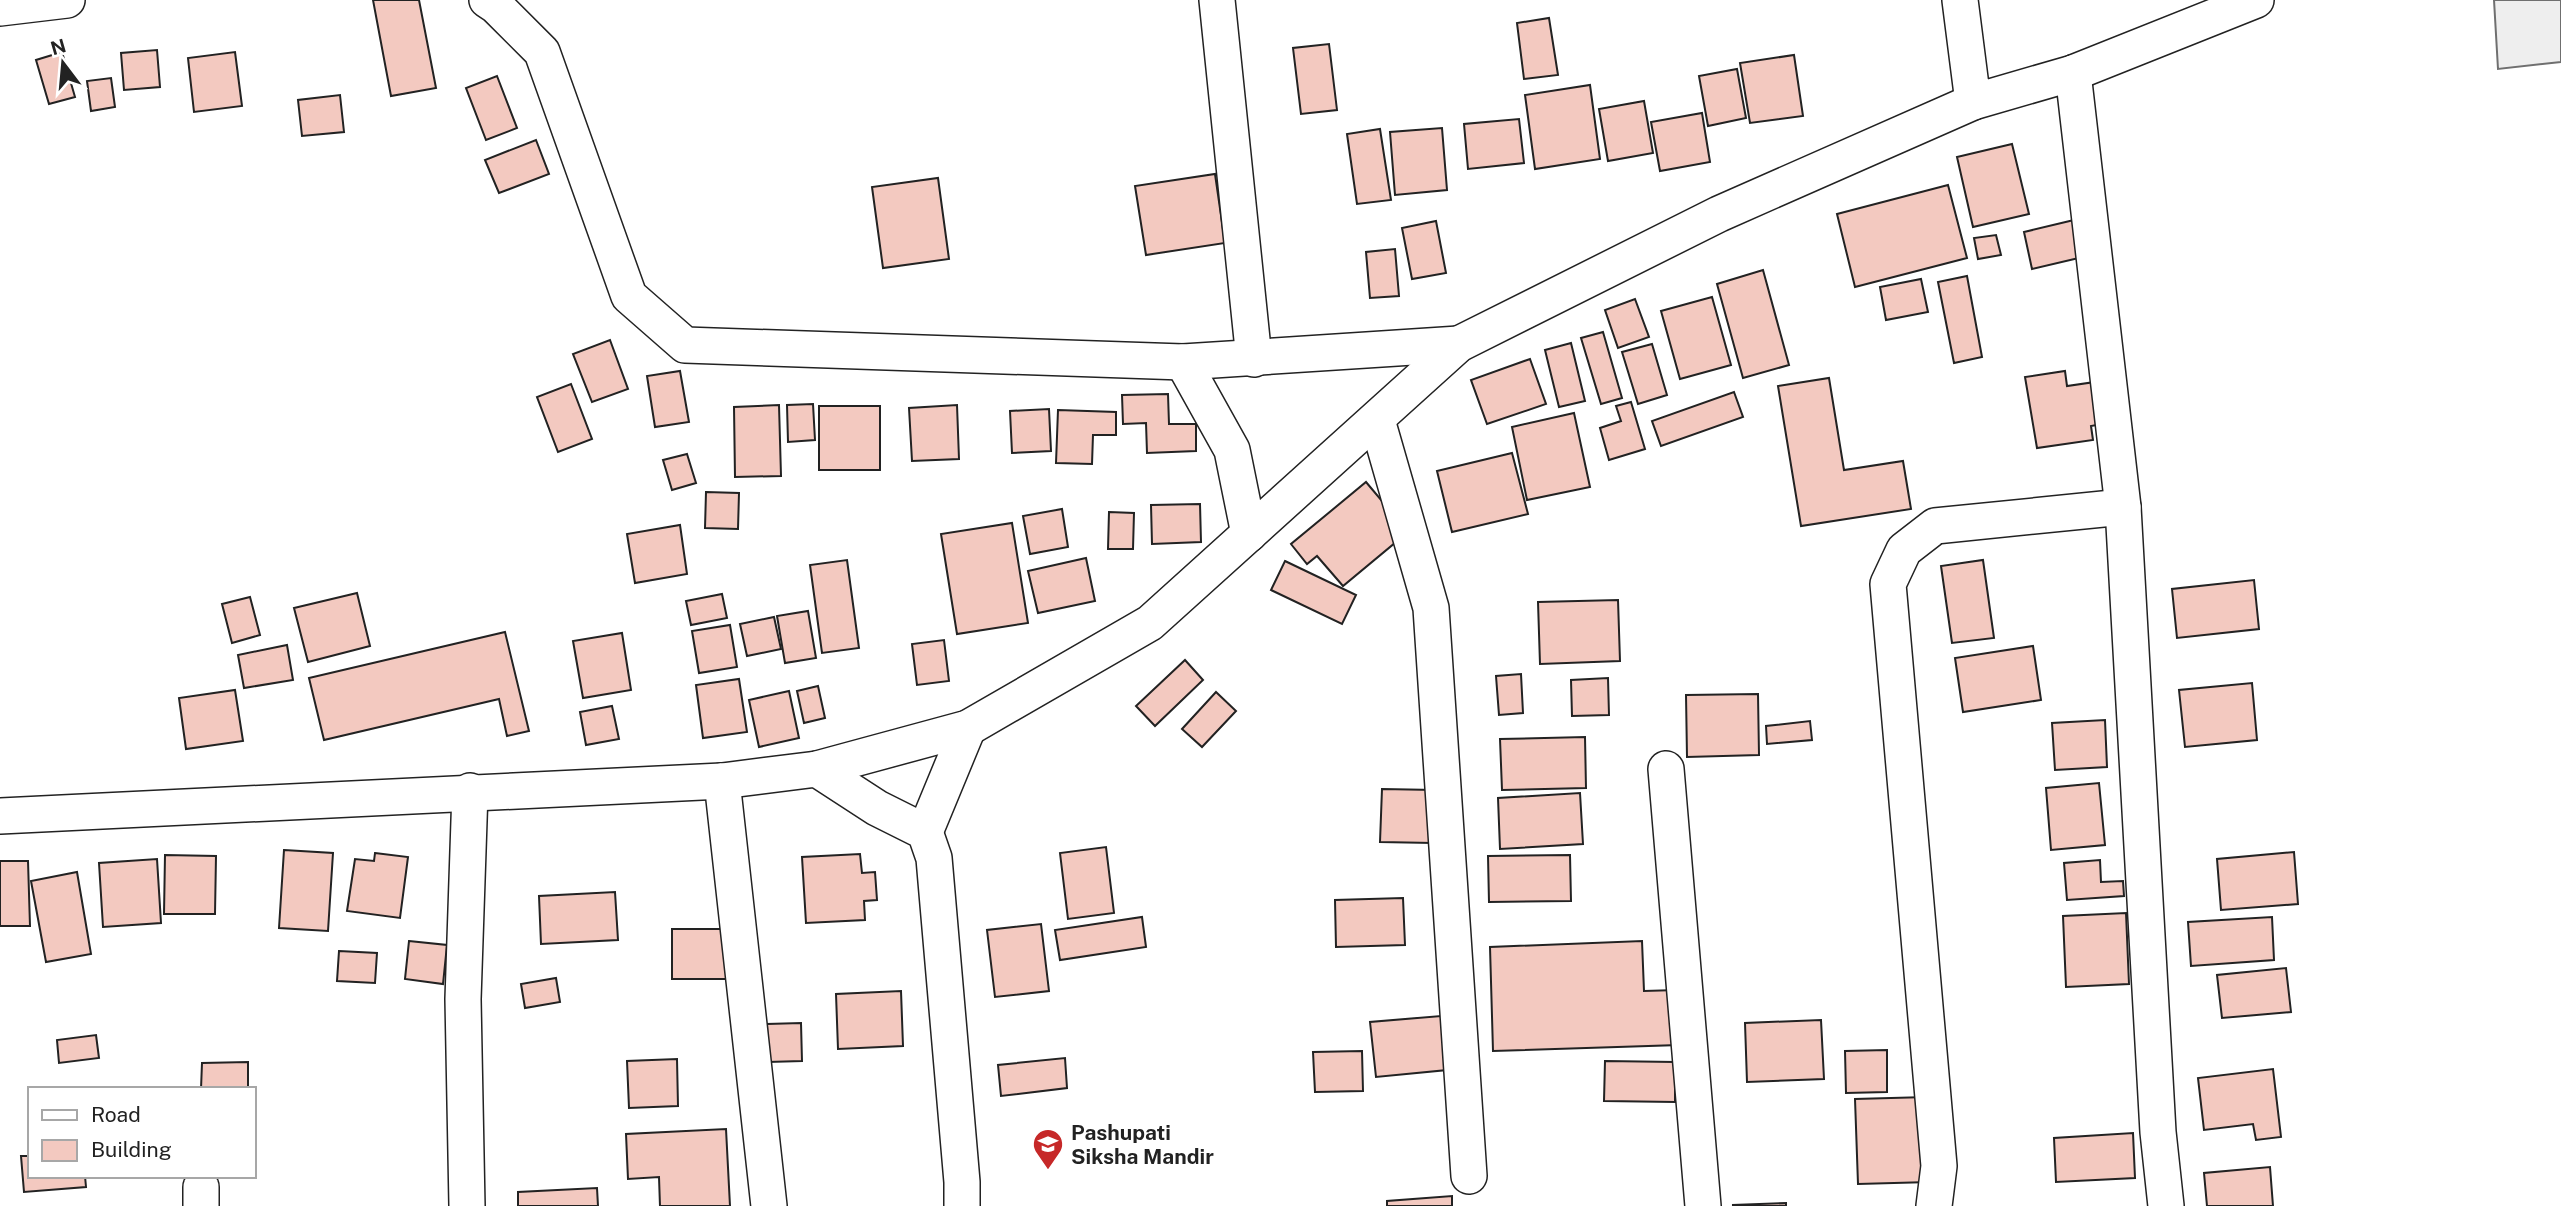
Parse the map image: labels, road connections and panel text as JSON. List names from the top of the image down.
{
  "places": {
    "school or university": ["Pashupati Siksha Mandir"]
  },
  "legend": ["Road", "Building"],
  "north": "top"
}
